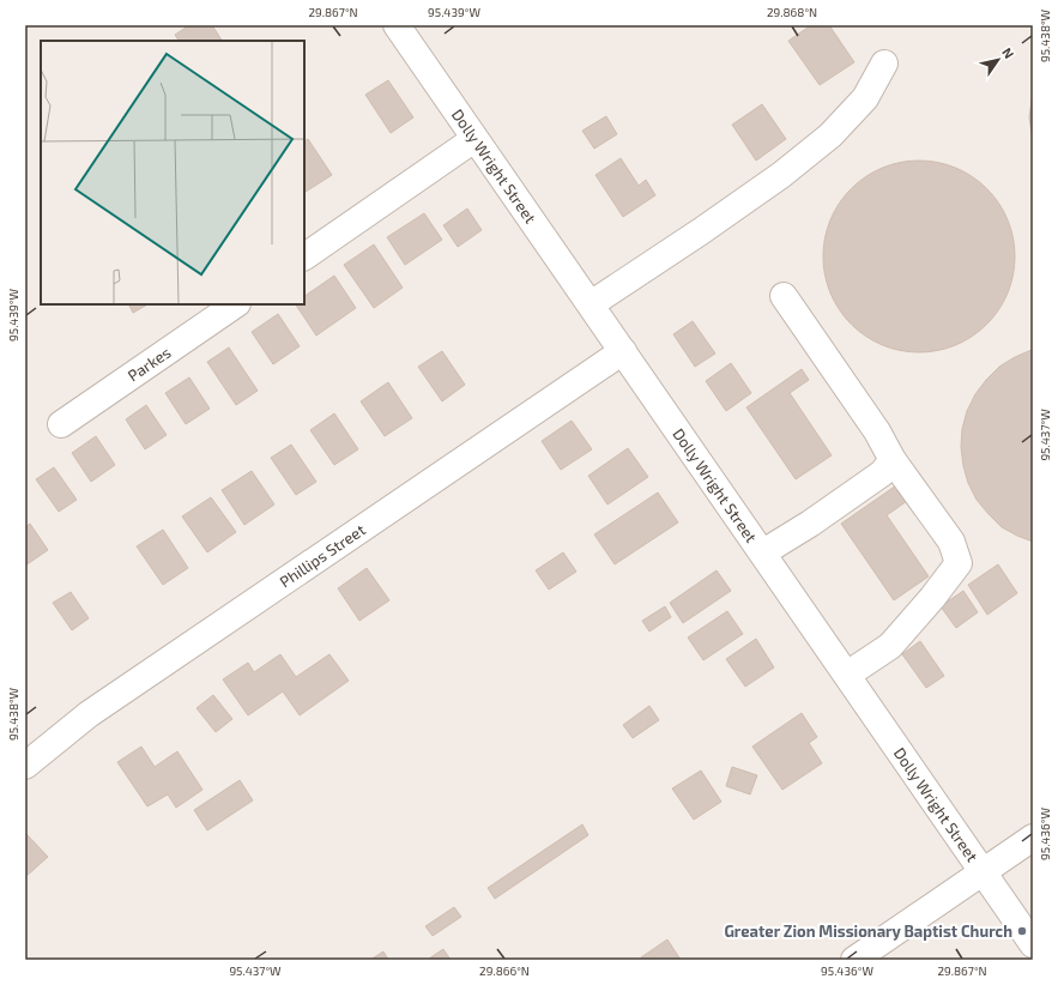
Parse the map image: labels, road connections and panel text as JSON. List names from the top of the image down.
{
  "streets": {
    "street": ["Dolly Wright Street", "Parkes", "Phillips Street"]
  },
  "crossings": [
    ["Dolly Wright Street", "Phillips Street"]
  ],
  "places": ["Greater Zion Missionary Baptist Church"],
  "north": "top right",
  "coordinates": [
    "29.867°N",
    "95.439°W",
    "29.868°N",
    "95.438°W",
    "95.437°W",
    "95.436°W",
    "29.866°N"
  ]
}
